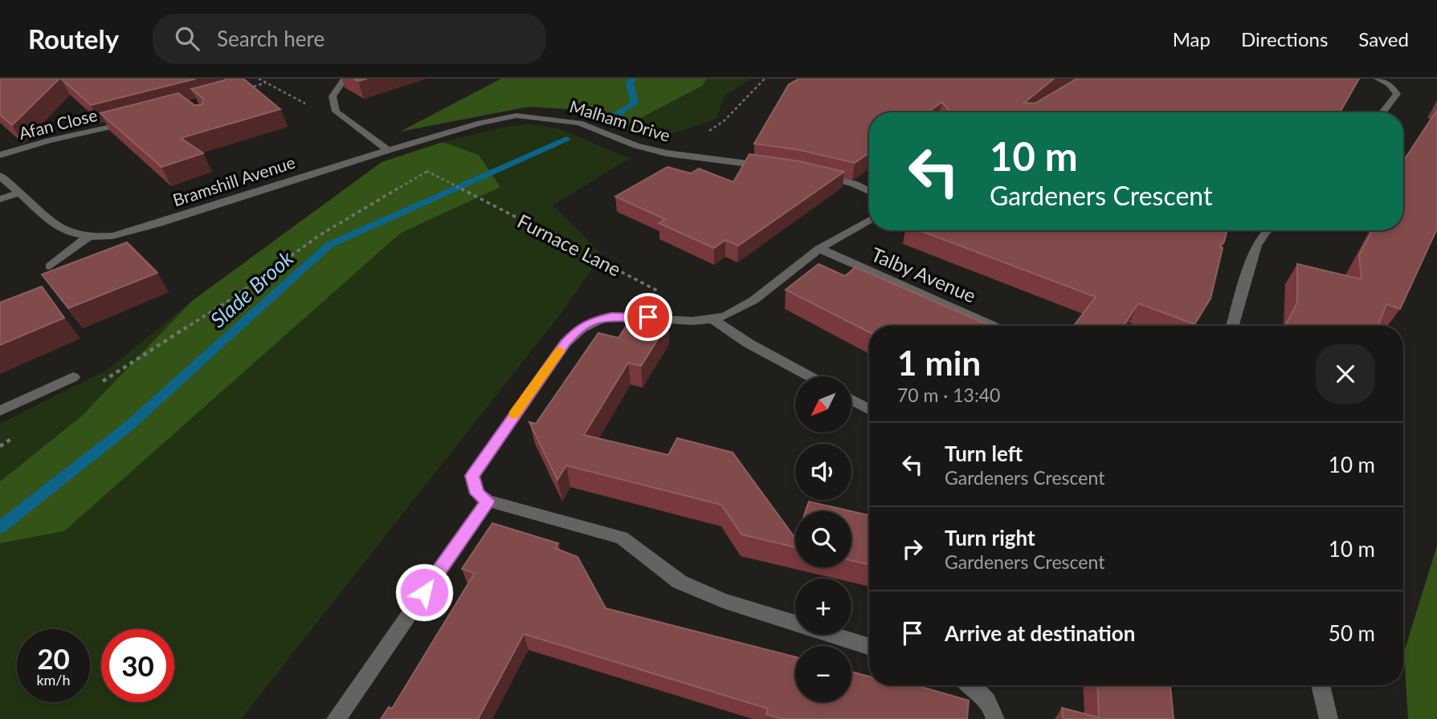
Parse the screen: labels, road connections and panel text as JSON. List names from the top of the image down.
{
  "streets": {
    "street": [
      "Malham Drive",
      "Afan Close",
      "Bramshill Avenue",
      "Talby Avenue"
    ],
    "path": ["Furnace Lane"]
  },
  "crossings": [
    ["Malham Drive", "Bramshill Avenue"]
  ],
  "water": ["Slade Brook"],
  "north": "bottom left",
  "page": {
    "header": "Routely",
    "search": "Search here",
    "nav": ["Map", "Directions", "Saved"],
    "turn": ["10 m", "Gardeners Crescent"],
    "heading": ["1 min", "70 m · 13:40"],
    "map_buttons": ["+", "−"],
    "list": [
      {
        "name": "Turn left",
        "note": "Gardeners Crescent",
        "value": "10 m"
      },
      {
        "name": "Turn right",
        "note": "Gardeners Crescent",
        "value": "10 m"
      },
      {
        "name": "Arrive at destination",
        "value": "50 m"
      }
    ],
    "speed": "20 km/h",
    "limit": "30"
  }
}
